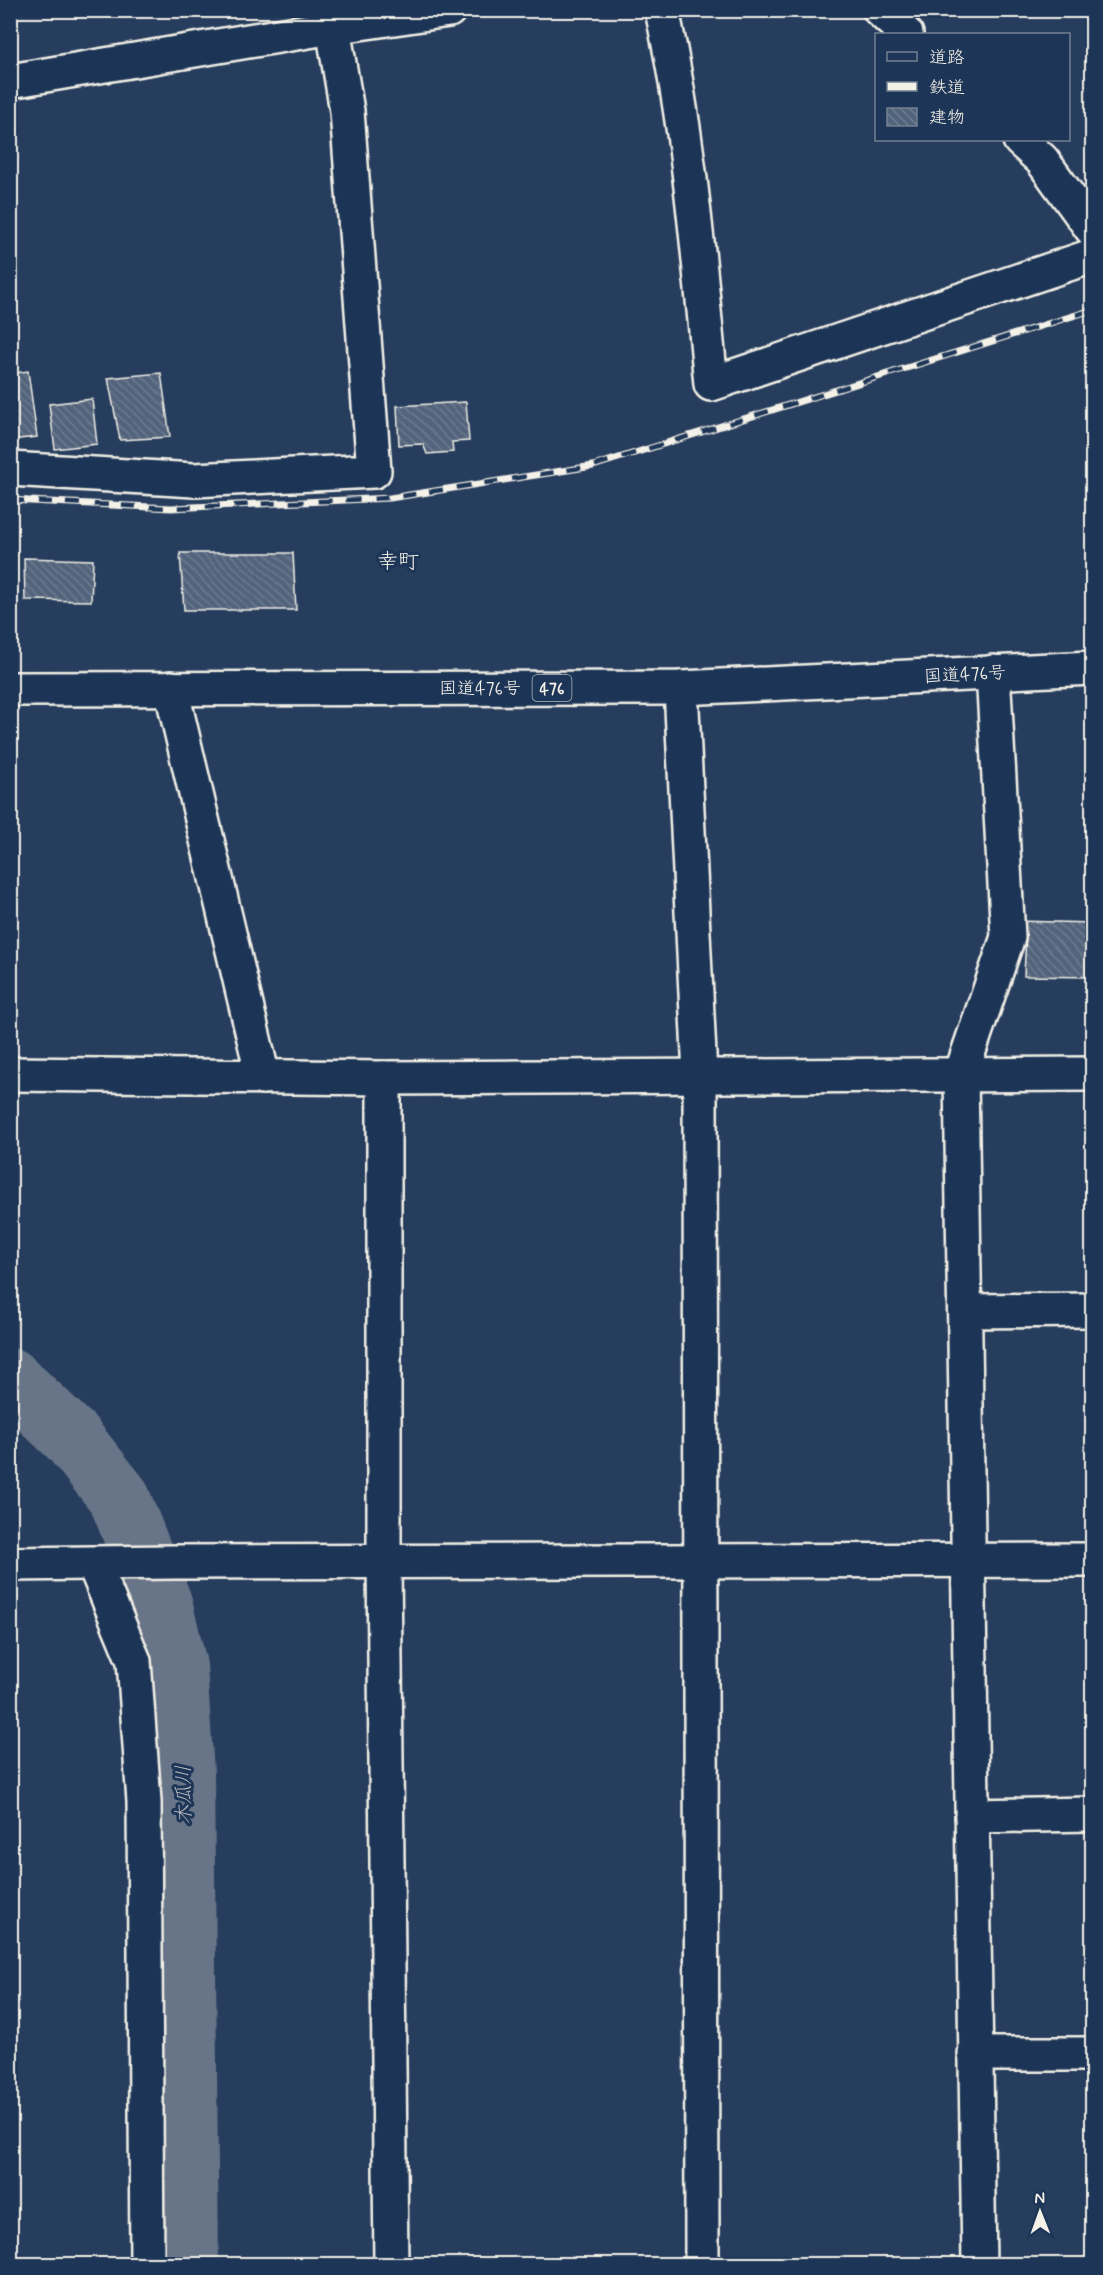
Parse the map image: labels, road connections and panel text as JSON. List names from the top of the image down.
{
  "streets": {
    "main road": ["国道476号", "476"]
  },
  "districts": ["幸町"],
  "water": ["木瓜川"],
  "legend": ["道路", "鉄道", "建物"],
  "north": "top"
}
